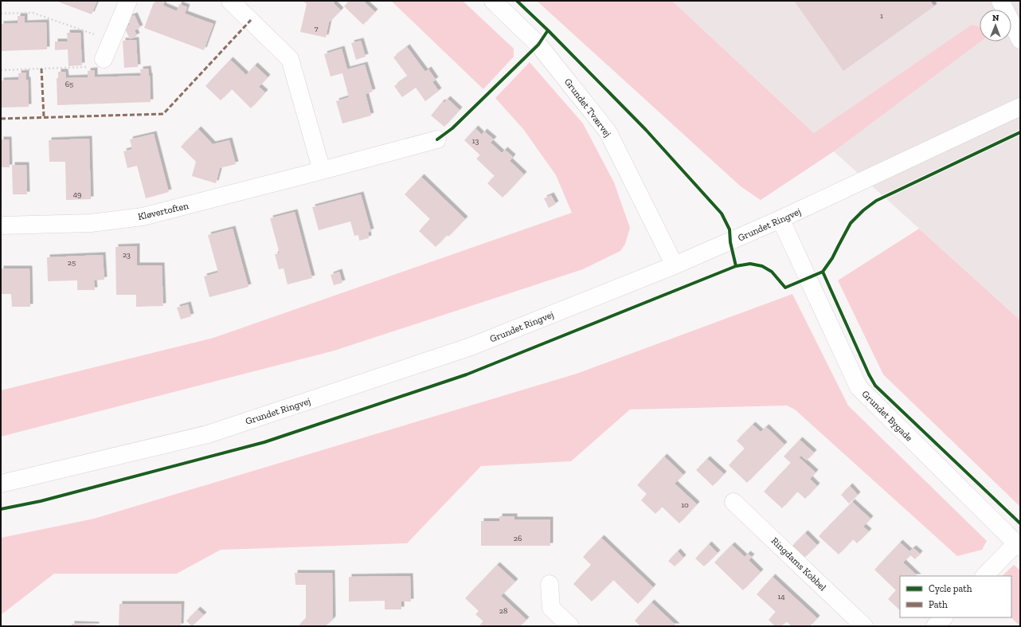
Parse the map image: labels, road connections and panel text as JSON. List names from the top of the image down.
{
  "streets": {
    "street": [
      "Grundet Tværvej",
      "Kløvertoften",
      "Grundet Ringvej",
      "Grundet Bygade",
      "Ringdams Kobbel"
    ]
  },
  "crossings": [
    ["Grundet Tværvej", "Grundet Ringvej"],
    ["Grundet Ringvej", "Grundet Bygade"]
  ],
  "house_numbers": [
    "1",
    "7",
    "65",
    "13",
    "49",
    "23",
    "25",
    "10",
    "26",
    "14",
    "28"
  ],
  "legend": ["Cycle path", "Path"],
  "north": "top"
}
